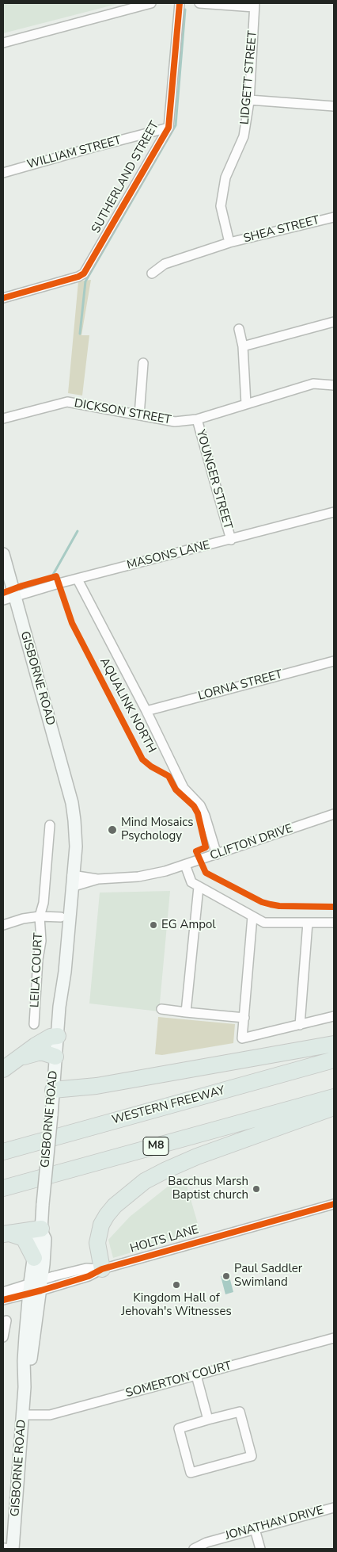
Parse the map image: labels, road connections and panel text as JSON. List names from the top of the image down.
{
  "streets": {
    "highway": ["WESTERN FREEWAY", "M8"],
    "main road": ["GISBORNE ROAD"],
    "street": [
      "LIDGETT STREET",
      "WILLIAM STREET",
      "SUTHERLAND STREET",
      "SHEA STREET",
      "DICKSON STREET",
      "YOUNGER STREET",
      "MASONS LANE",
      "LORNA STREET",
      "CLIFTON DRIVE",
      "LEILA COURT",
      "HOLTS LANE",
      "SOMERTON COURT",
      "JONATHAN DRIVE"
    ],
    "cycle path": ["AQUALINK NORTH"]
  },
  "crossings": [
    ["LIDGETT STREET", "SHEA STREET"],
    ["WILLIAM STREET", "SUTHERLAND STREET"],
    ["DICKSON STREET", "YOUNGER STREET"],
    ["YOUNGER STREET", "MASONS LANE"],
    ["MASONS LANE", "GISBORNE ROAD"],
    ["GISBORNE ROAD", "CLIFTON DRIVE"],
    ["GISBORNE ROAD", "LEILA COURT"],
    ["GISBORNE ROAD", "HOLTS LANE"],
    ["GISBORNE ROAD", "SOMERTON COURT"]
  ],
  "places": [
    "Mind Mosaics Psychology",
    "EG Ampol",
    "Bacchus Marsh Baptist church",
    "Paul Saddler Swimland",
    "Kingdom Hall of Jehovah's Witnesses"
  ]
}
